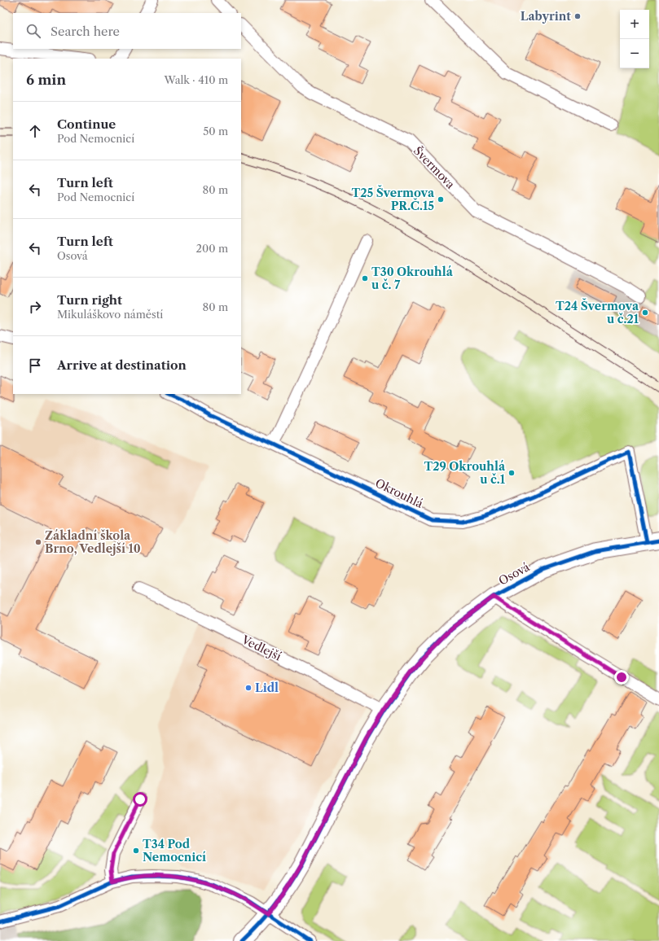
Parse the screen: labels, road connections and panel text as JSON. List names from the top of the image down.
{
  "streets": {
    "street": [
      "Švermova",
      "Okrouhlá",
      "Osová",
      "Vedlejší"
    ]
  },
  "crossings": [
    ["Okrouhlá", "Osová"],
    ["Osová", "Vedlejší"]
  ],
  "places": [
    "Labyrint",
    "T25 Švermova PR.Č.15",
    "T30 Okrouhlá u č. 7",
    "T24 Švermova u č.21",
    "T29 Okrouhlá u č.1",
    "Základní škola Brno, Vedlejší 10",
    "Lidl",
    "T34 Pod Nemocnicí"
  ],
  "page": {
    "map_buttons": ["+", "−"],
    "search": "Search here",
    "heading": ["6 min", "Walk · 410 m"],
    "list": [
      ["Continue", "Pod Nemocnicí", "50 m"],
      ["Turn left", "Pod Nemocnicí", "80 m"],
      ["Turn left", "Osová", "200 m"],
      ["Turn right", "Mikuláškovo náměstí", "80 m"],
      "Arrive at destination"
    ]
  }
}
